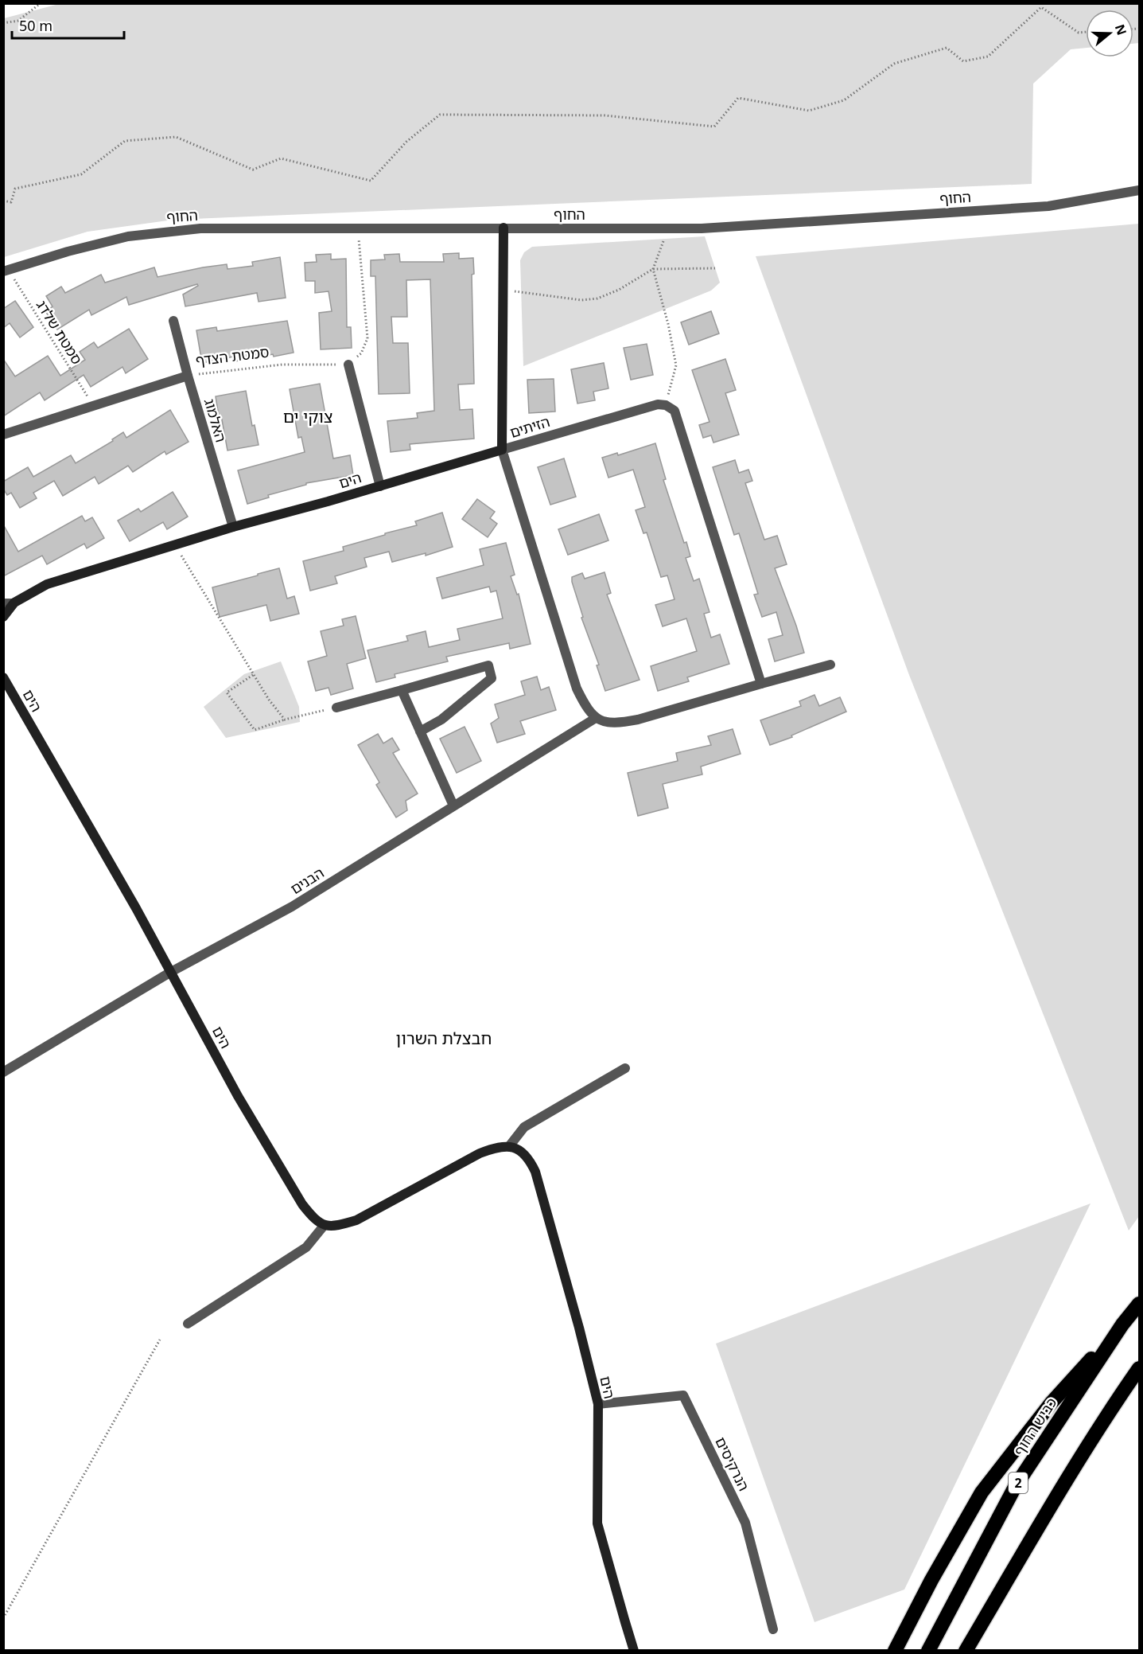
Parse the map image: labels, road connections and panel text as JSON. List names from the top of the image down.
{
  "streets": {
    "highway": ["כביש החוף", "2"],
    "street": [
      "החוף",
      "סמטת הצדף",
      "האלמוג",
      "הזיתים",
      "הים",
      "הבנים",
      "הנרקיסים"
    ],
    "path": ["סמטת שלדג"]
  },
  "crossings": [
    ["החוף", "סמטת שלדג"],
    ["סמטת שלדג", "סמטת הצדף"],
    ["סמטת הצדף", "האלמוג"],
    ["האלמוג", "הים"],
    ["הזיתים", "הים"],
    ["הזיתים", "הבנים"],
    ["הים", "הבנים"],
    ["הים", "הנרקיסים"]
  ],
  "districts": ["צוקי ים", "חבצלת השרון"],
  "scale_bar": "50 m",
  "north": "right"
}
